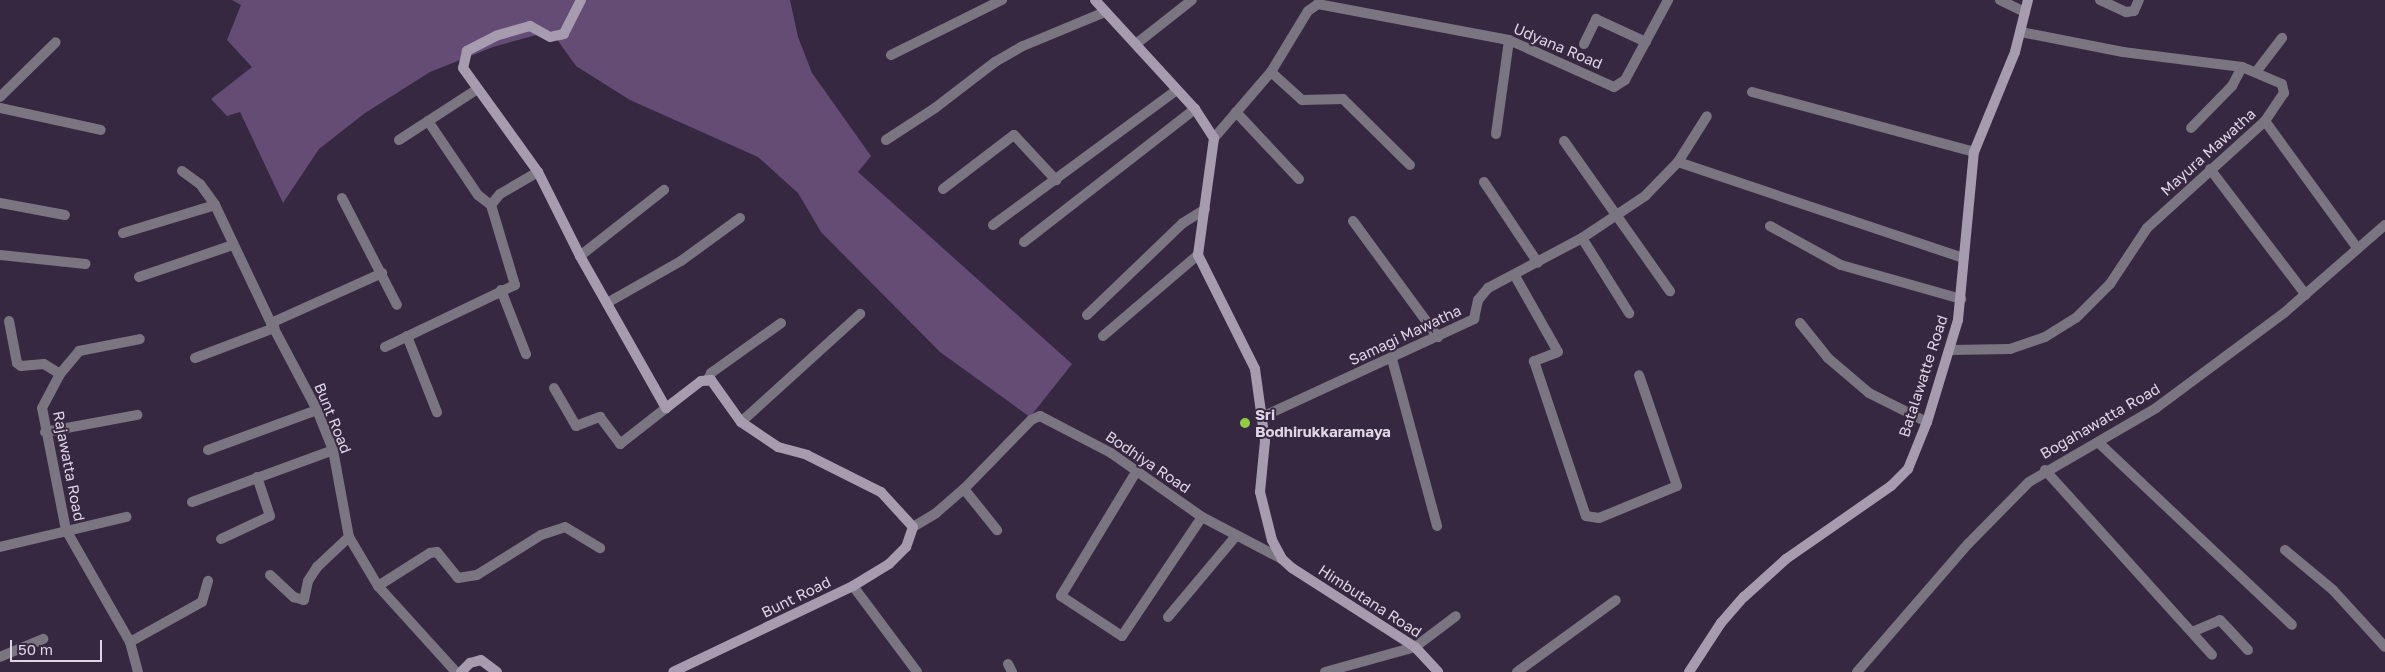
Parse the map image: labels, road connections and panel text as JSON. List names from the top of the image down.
{
  "streets": {
    "street": [
      "Udyana Road",
      "Mayura Mawatha",
      "Samagi Mawatha",
      "Batalawatte Road",
      "Bunt Road",
      "Bogahawatta Road",
      "Bodhiya Road",
      "Rajawatta Road",
      "Himbutana Road"
    ]
  },
  "crossings": [
    ["Mayura Mawatha", "Batalawatte Road"],
    ["Bunt Road", "Bodhiya Road"],
    ["Bodhiya Road", "Himbutana Road"]
  ],
  "places": ["Sri Bodhirukkaramaya"],
  "scale_bar": "50 m"
}
